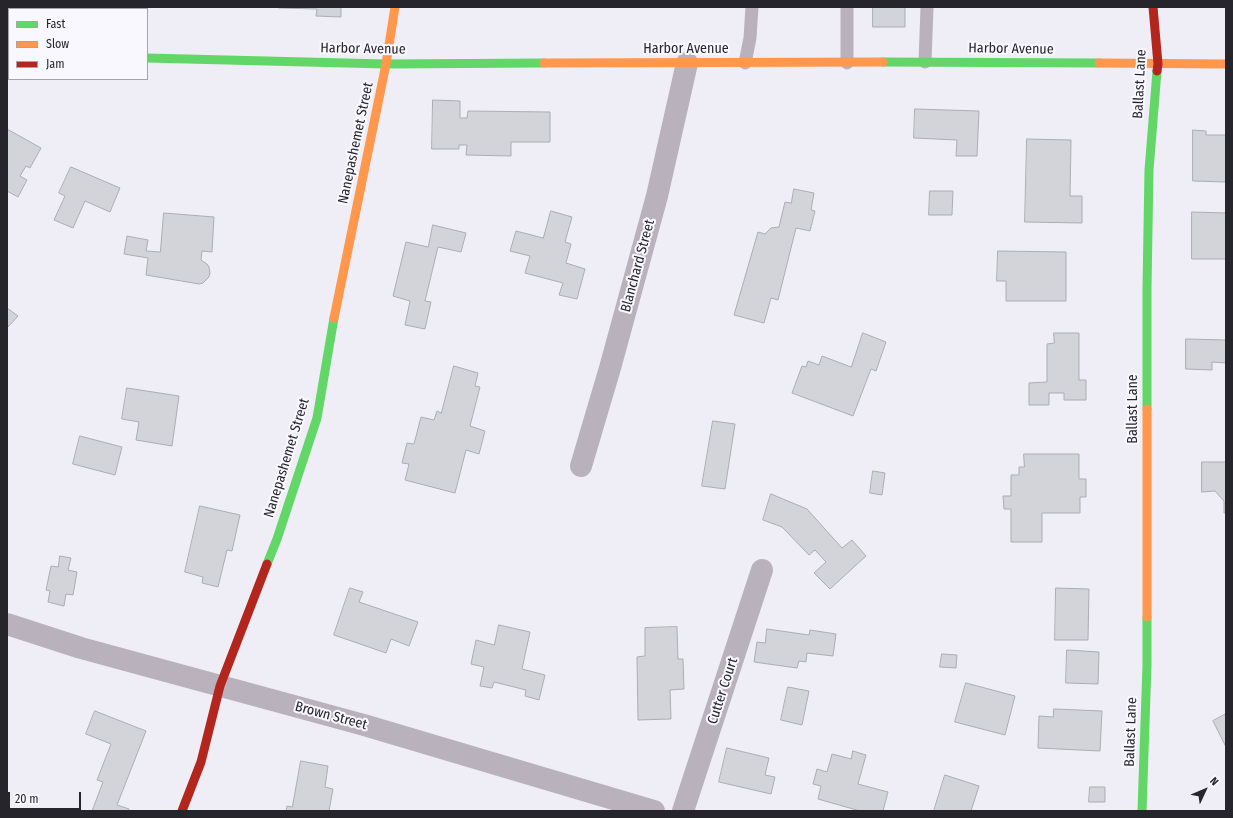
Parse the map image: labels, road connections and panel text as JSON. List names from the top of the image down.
{
  "streets": {
    "street": [
      "Harbor Avenue",
      "Ballast Lane",
      "Nanepashemet Street",
      "Blanchard Street",
      "Cutter Court",
      "Brown Street"
    ]
  },
  "crossings": [
    ["Harbor Avenue", "Ballast Lane"],
    ["Harbor Avenue", "Nanepashemet Street"],
    ["Harbor Avenue", "Blanchard Street"],
    ["Nanepashemet Street", "Brown Street"]
  ],
  "legend": ["Fast", "Slow", "Jam"],
  "scale_bar": "20 m",
  "north": "top right"
}
